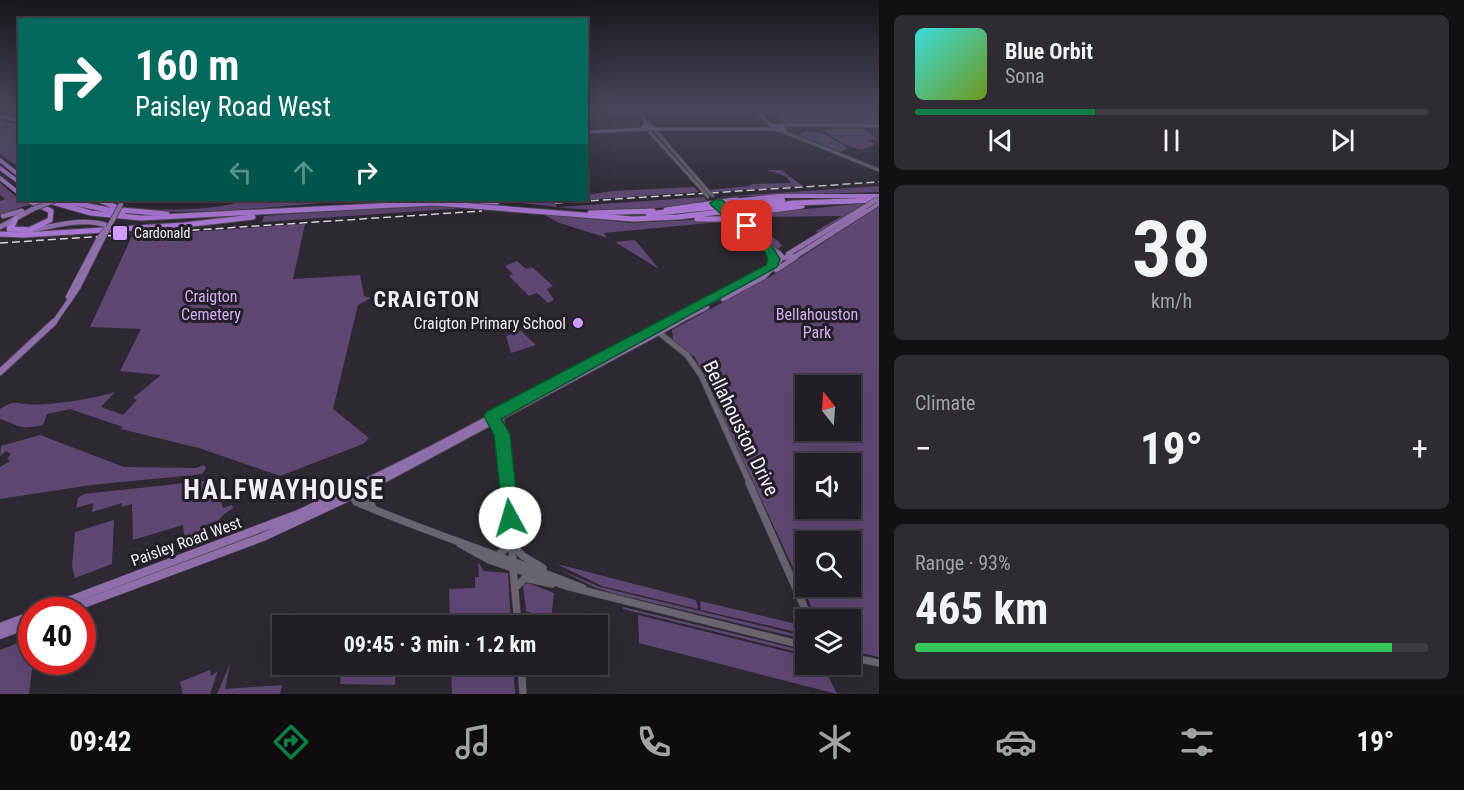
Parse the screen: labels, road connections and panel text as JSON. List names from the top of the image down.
{
  "streets": {
    "main road": ["Paisley Road West"],
    "street": ["Bellahouston Drive"]
  },
  "crossings": [
    ["Bellahouston Drive", "Paisley Road West"]
  ],
  "districts": ["CRAIGTON", "HALFWAYHOUSE"],
  "parks": ["Craigton Cemetery", "Bellahouston Park"],
  "places": {
    "transit": ["Cardonald"],
    "other": ["Craigton Primary School"]
  },
  "north": "top",
  "page": {
    "turn": ["160 m", "Paisley Road West"],
    "song": ["Blue Orbit", "Sona"],
    "tile": [
      ["38", "km/h"],
      "Climate",
      ["Range · 93%", "465 km"]
    ],
    "heat": ["−", "19°", "+"],
    "limit": "40",
    "trip": "09:45 · 3 min · 1.2 km",
    "tabs": ["09:42", "19°"]
  }
}
